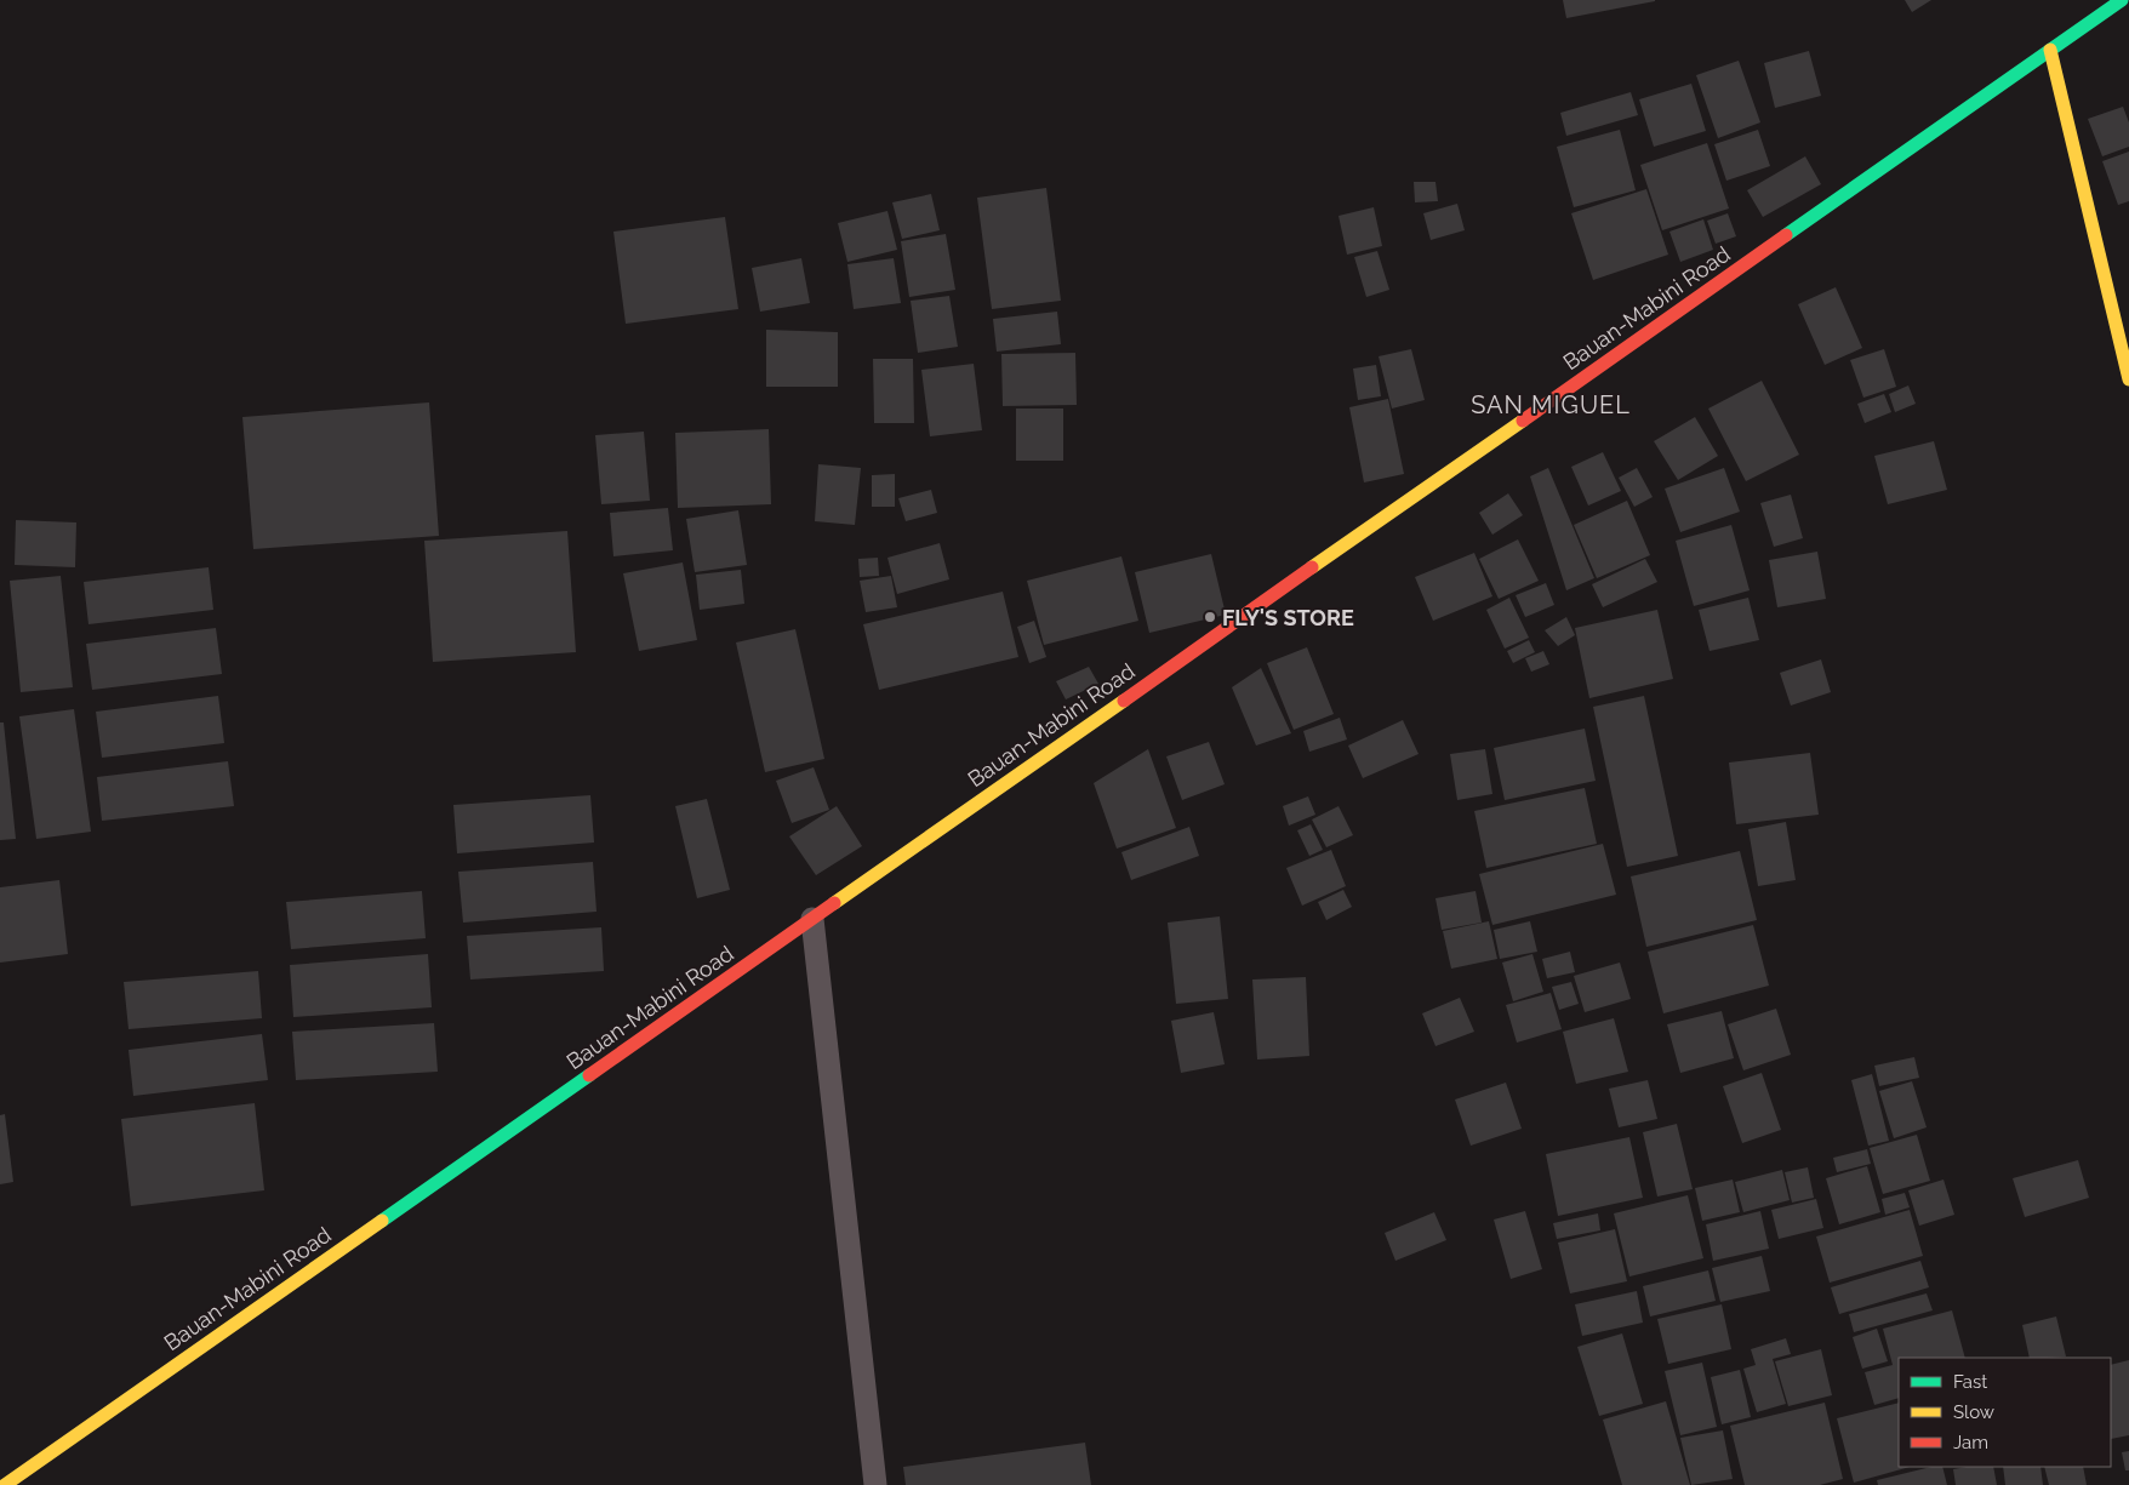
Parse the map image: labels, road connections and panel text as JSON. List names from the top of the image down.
{
  "streets": {
    "main road": ["Bauan-Mabini Road"]
  },
  "districts": ["SAN MIGUEL"],
  "places": ["FLY'S STORE"],
  "legend": ["Fast", "Slow", "Jam"]
}
